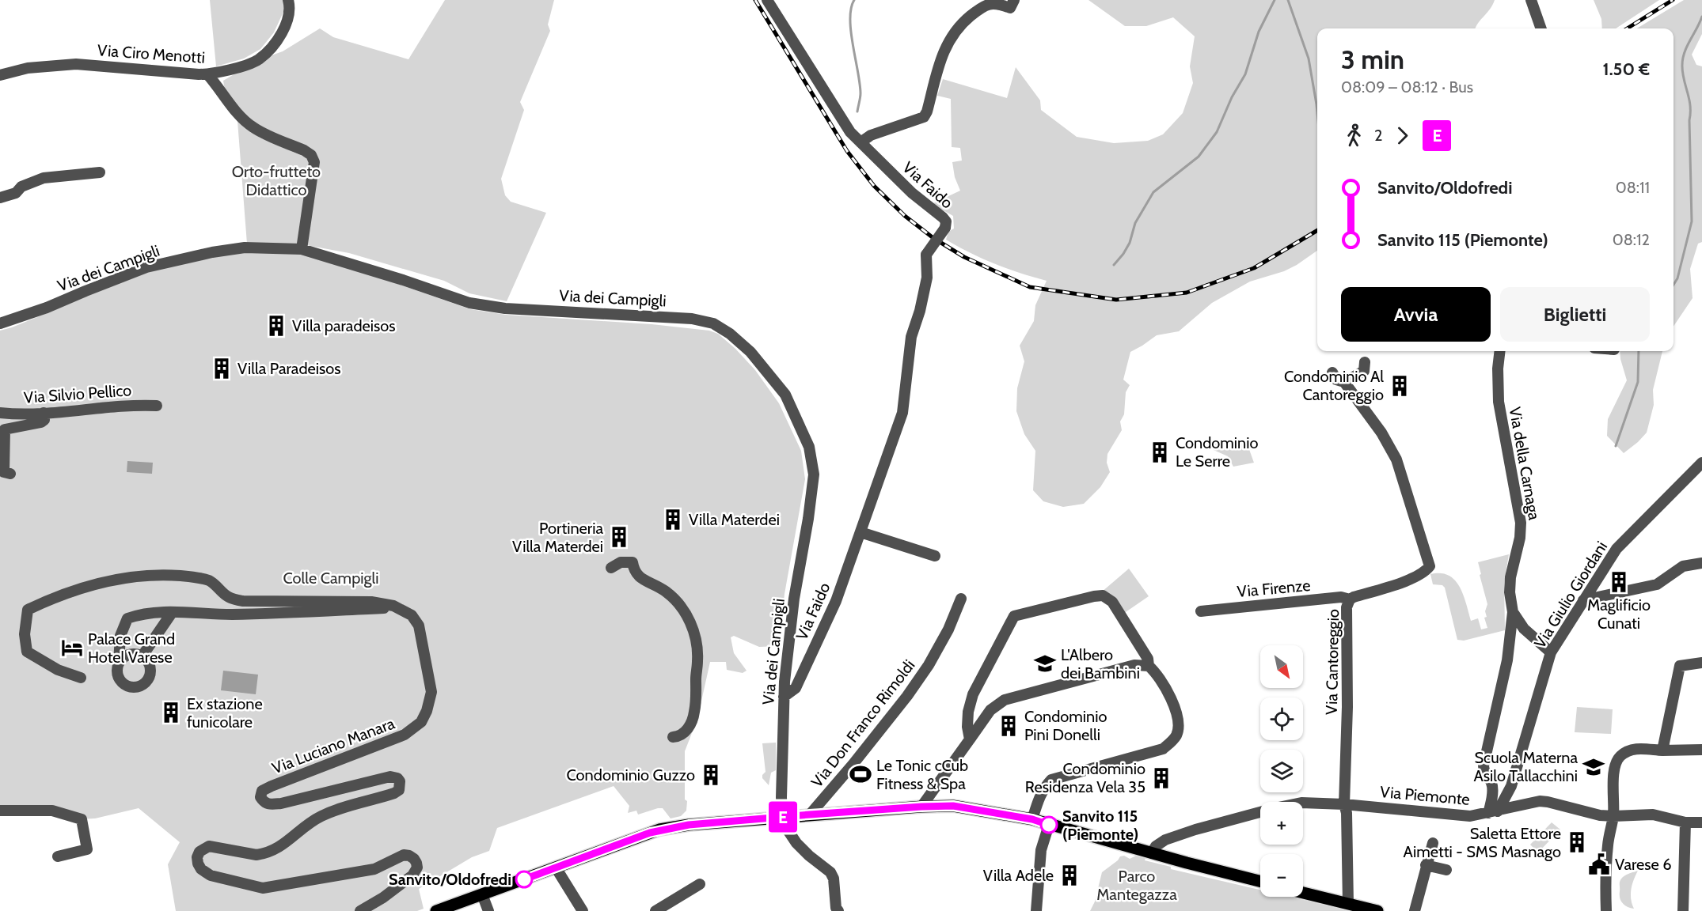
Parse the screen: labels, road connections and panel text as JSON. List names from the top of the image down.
{
  "streets": {
    "street": [
      "Via Ciro Menotti",
      "Via Faido",
      "Via dei Campigli",
      "Via Silvio Pellico",
      "Via della Carnaga",
      "Via Firenze",
      "Via Giulio Giordani",
      "Via Cantoreggio",
      "Via Don Franco Rimoldi",
      "Via Luciano Manara",
      "Via Piemonte"
    ]
  },
  "crossings": [
    ["Via Faido", "Via dei Campigli"],
    ["Via della Carnaga", "Via Giulio Giordani"],
    ["Via della Carnaga", "Via Piemonte"],
    ["Via Firenze", "Via Cantoreggio"],
    ["Via Giulio Giordani", "Via Piemonte"],
    ["Via Cantoreggio", "Via Piemonte"]
  ],
  "parks": ["Orto-frutteto Didattico", "Colle Campigli", "Parco Mantegazza"],
  "places": {
    "building": [
      "Villa paradeisos",
      "Villa Paradeisos",
      "Condominio Al Cantoreggio",
      "Condominio Le Serre",
      "Villa Materdei",
      "Portineria Villa Materdei",
      "Maglificio Cunati",
      "Ex stazione funicolare",
      "Condominio Pini Donelli",
      "Condominio Guzzo",
      "Condominio Residenza Vela 35",
      "Saletta Ettore Aimetti - SMS Masnago",
      "Villa Adele"
    ],
    "hotel": ["Palace Grand Hotel Varese"],
    "school or university": ["L'Albero dei Bambini", "Scuola Materna Asilo Tallacchini"],
    "sports": ["Le Tonic cCub Fitness & Spa"],
    "other": ["Sanvito 115 (Piemonte)", "Sanvito/Oldofredi"],
    "public building": ["Varese 6"]
  },
  "lines": ["bus line E"],
  "north": "bottom right",
  "page": {
    "on_map": "E",
    "heading": ["3 min", "08:09 – 08:12 · Bus", "1.50 €"],
    "legs": ["2", "E"],
    "list": [
      {
        "name": "Sanvito/Oldofredi",
        "value": "08:11"
      },
      {
        "name": "Sanvito 115 (Piemonte)",
        "value": "08:12"
      }
    ],
    "buttons": ["Avvia", "Biglietti"],
    "map_buttons": ["+", "−"]
  }
}
